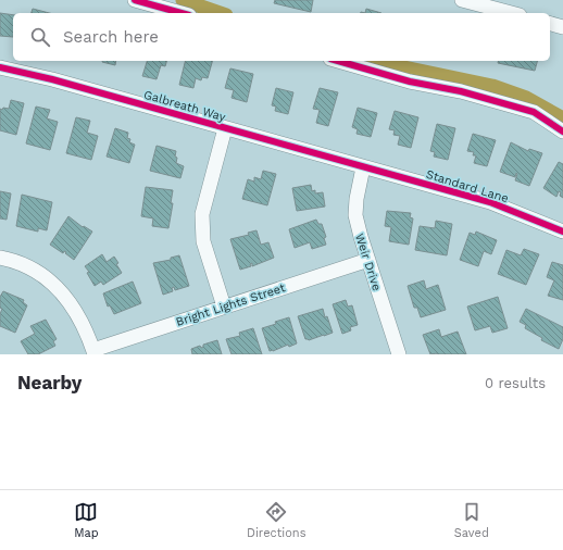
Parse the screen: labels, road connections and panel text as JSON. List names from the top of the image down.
{
  "streets": {
    "street": [
      "Galbreath Way",
      "Standard Lane",
      "Weir Drive",
      "Bright Lights Street"
    ]
  },
  "crossings": [
    ["Galbreath Way", "Standard Lane"],
    ["Galbreath Way", "Weir Drive"],
    ["Standard Lane", "Weir Drive"],
    ["Weir Drive", "Bright Lights Street"]
  ],
  "page": {
    "search": "Search here",
    "heading": ["Nearby", "0 results"],
    "nav": ["Map", "Directions", "Saved"]
  }
}
